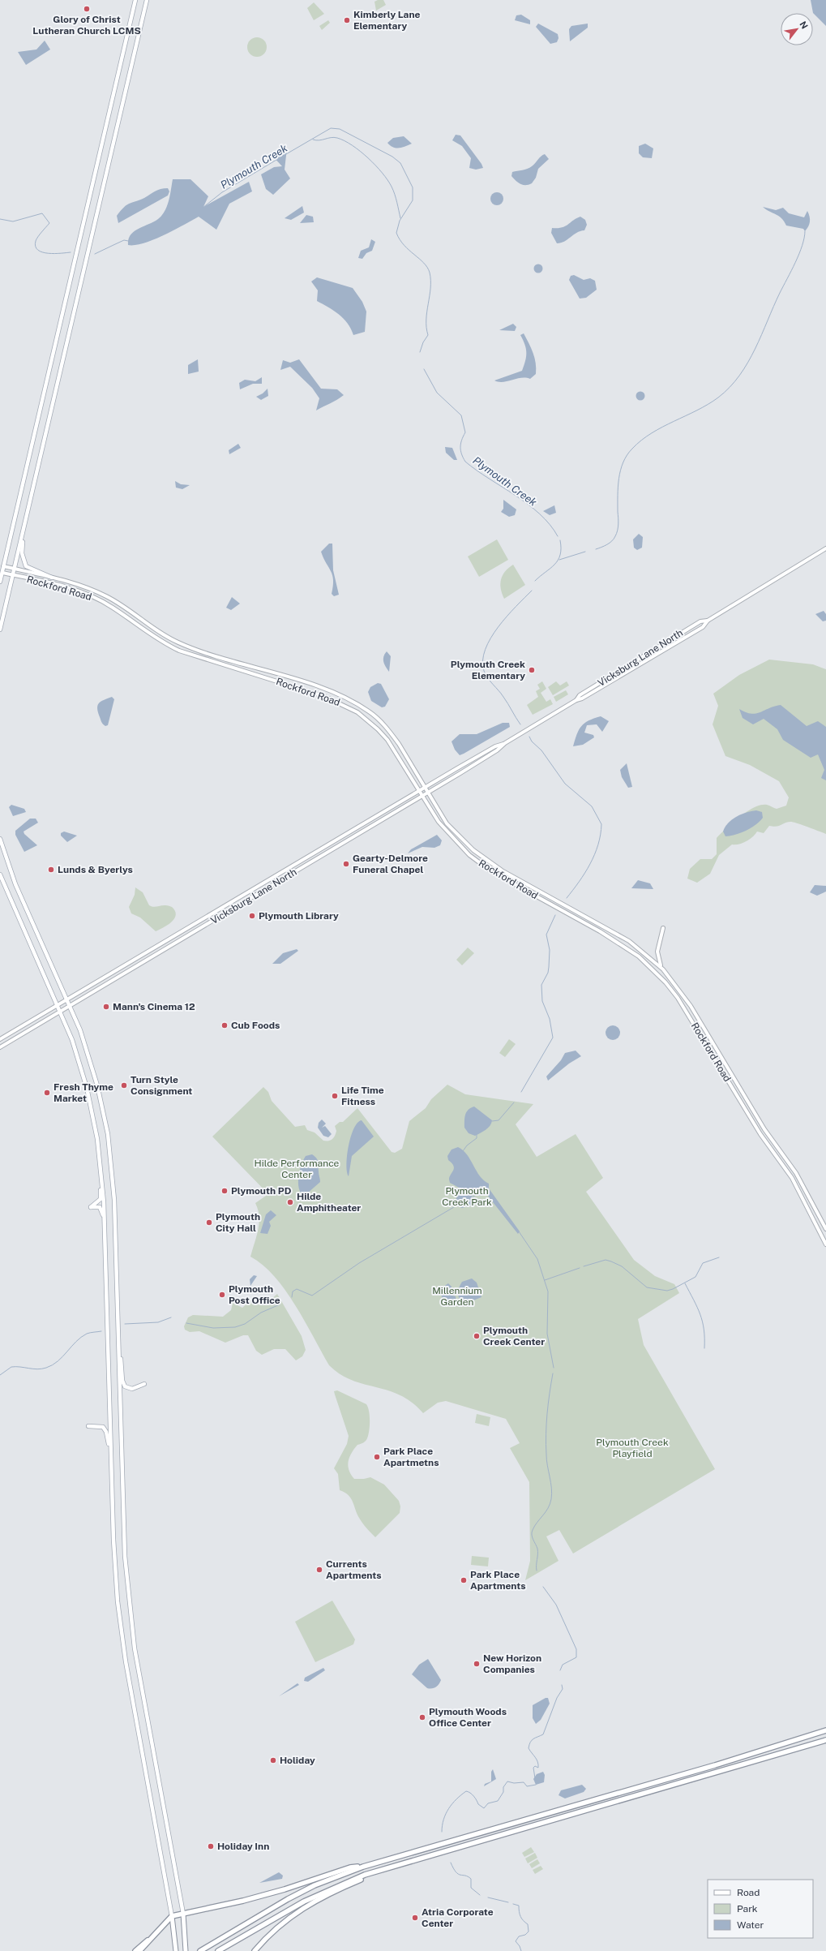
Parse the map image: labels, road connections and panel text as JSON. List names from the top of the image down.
{
  "streets": {
    "main road": ["Rockford Road", "Vicksburg Lane North"]
  },
  "crossings": [
    ["Rockford Road", "Vicksburg Lane North"]
  ],
  "water": ["Plymouth Creek"],
  "parks": [
    "Hilde Performance Center",
    "Plymouth Creek Park",
    "Millennium Garden",
    "Plymouth Creek Playfield"
  ],
  "places": [
    "Glory of Christ Lutheran Church LCMS",
    "Kimberly Lane Elementary",
    "Plymouth Creek Elementary",
    "Gearty-Delmore Funeral Chapel",
    "Lunds & Byerlys",
    "Plymouth Library",
    "Mann's Cinema 12",
    "Cub Foods",
    "Turn Style Consignment",
    "Fresh Thyme Market",
    "Life Time Fitness",
    "Plymouth PD",
    "Hilde Amphitheater",
    "Plymouth City Hall",
    "Plymouth Post Office",
    "Plymouth Creek Center",
    "Park Place Apartmetns",
    "Currents Apartments",
    "Park Place Apartments",
    "New Horizon Companies",
    "Plymouth Woods Office Center",
    "Holiday",
    "Holiday Inn",
    "Atria Corporate Center"
  ],
  "legend": ["Road", "Park", "Water"],
  "north": "top right"
}
